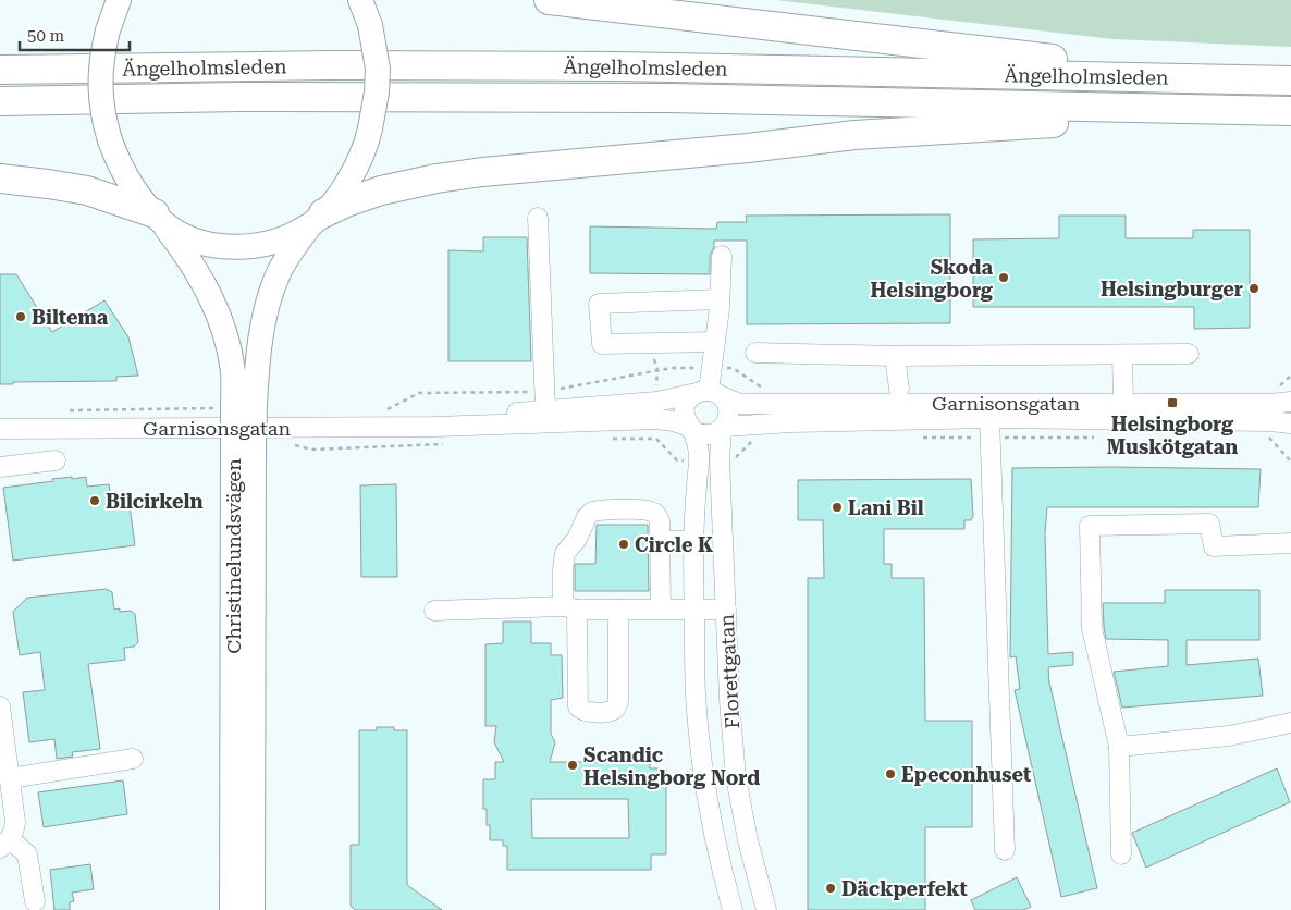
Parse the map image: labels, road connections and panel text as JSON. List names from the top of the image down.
{
  "streets": {
    "highway": ["Ängelholmsleden"],
    "main road": ["Christinelundsvägen"],
    "street": ["Garnisonsgatan", "Florettgatan"]
  },
  "crossings": [
    ["Garnisonsgatan", "Florettgatan"]
  ],
  "places": {
    "other": [
      "Skoda Helsingborg",
      "Helsingburger",
      "Biltema",
      "Bilcirkeln",
      "Lani Bil",
      "Circle K",
      "Scandic Helsingborg Nord",
      "Epeconhuset",
      "Däckperfekt"
    ],
    "transit": ["Helsingborg Muskötgatan"]
  },
  "scale_bar": "50 m"
}
